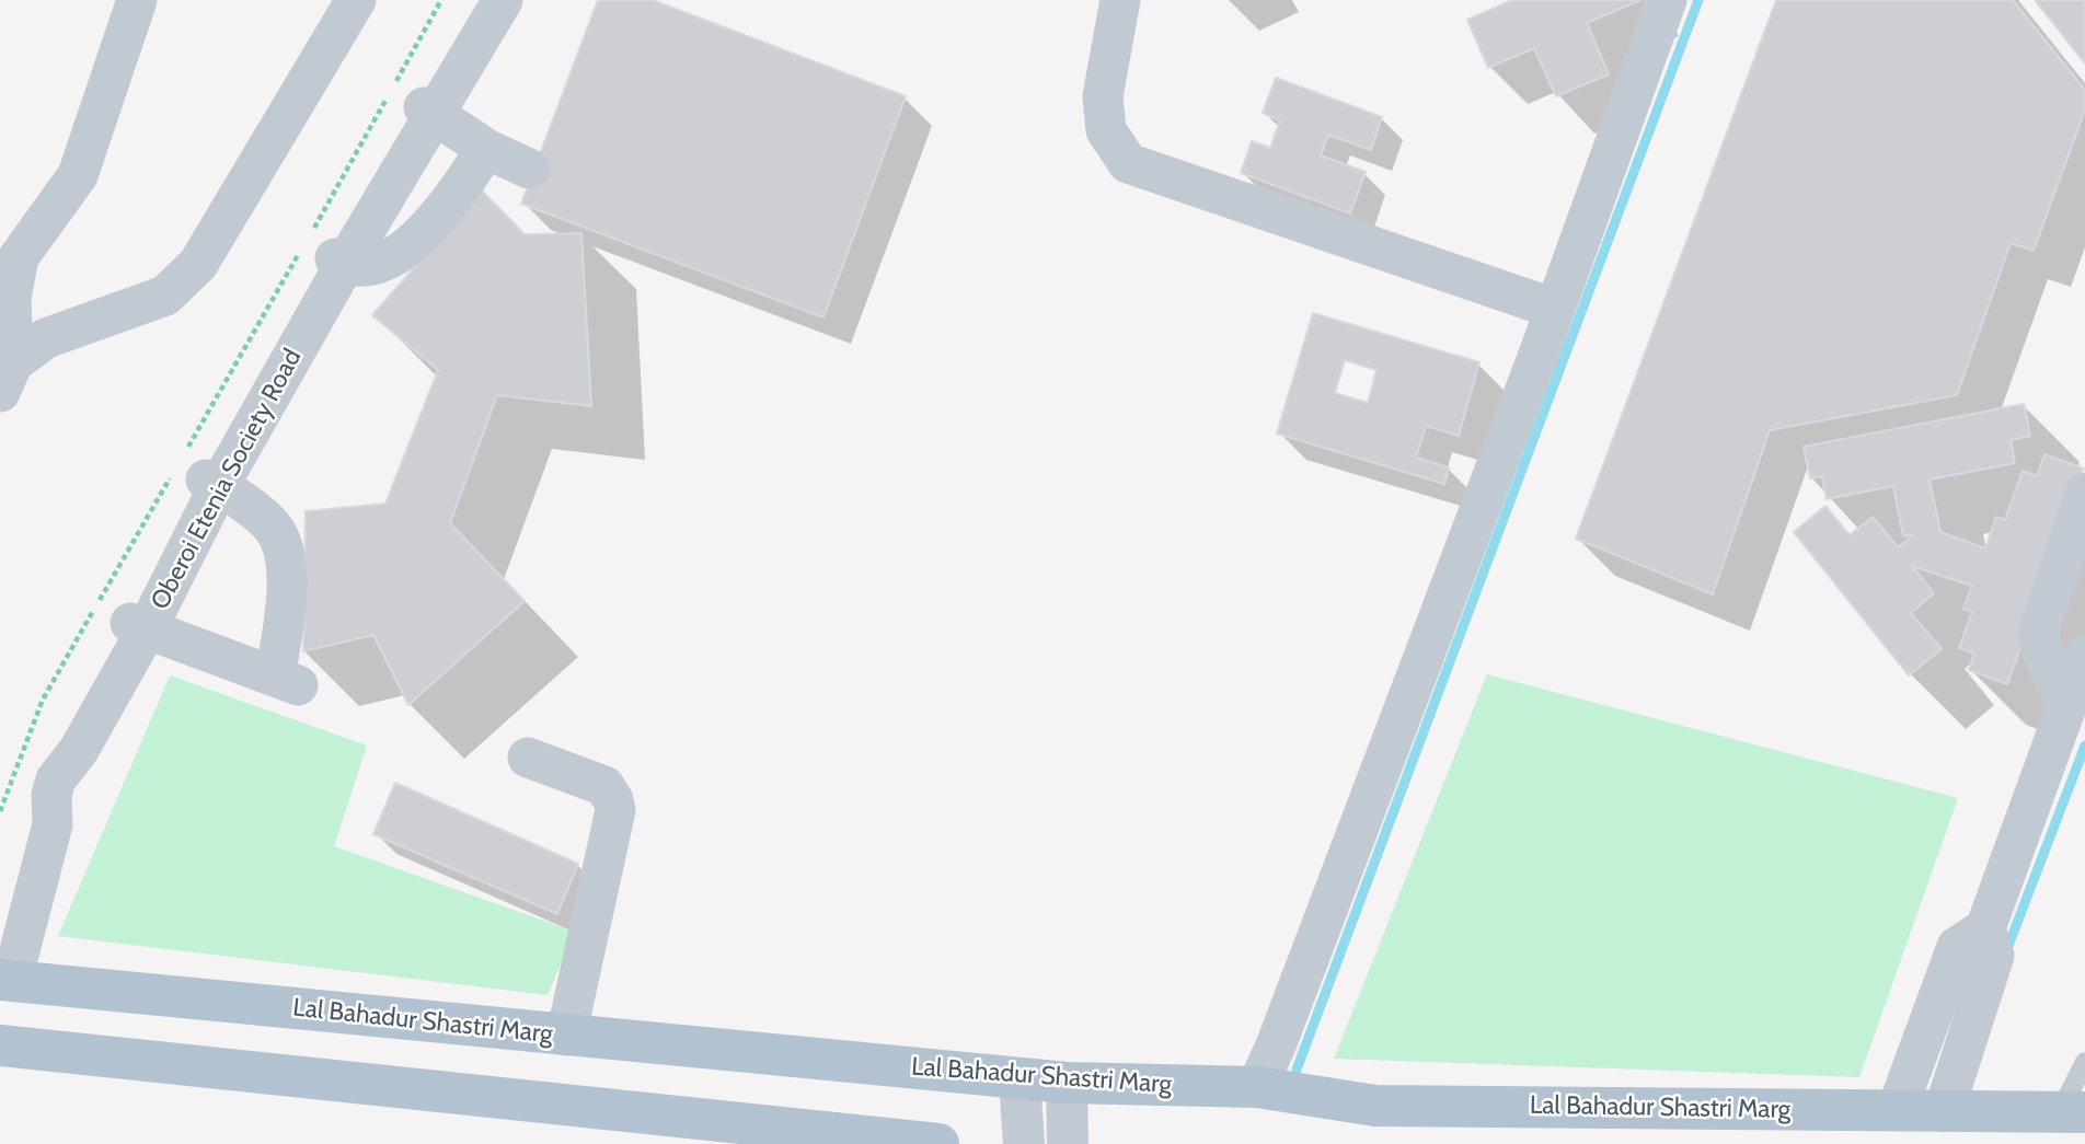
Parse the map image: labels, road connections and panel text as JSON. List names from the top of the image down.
{
  "streets": {
    "main road": ["Lal Bahadur Shastri Marg"],
    "street": ["Oberoi Etenia Society Road"]
  },
  "crossings": [
    ["Oberoi Etenia Society Road", "Lal Bahadur Shastri Marg"]
  ]
}
